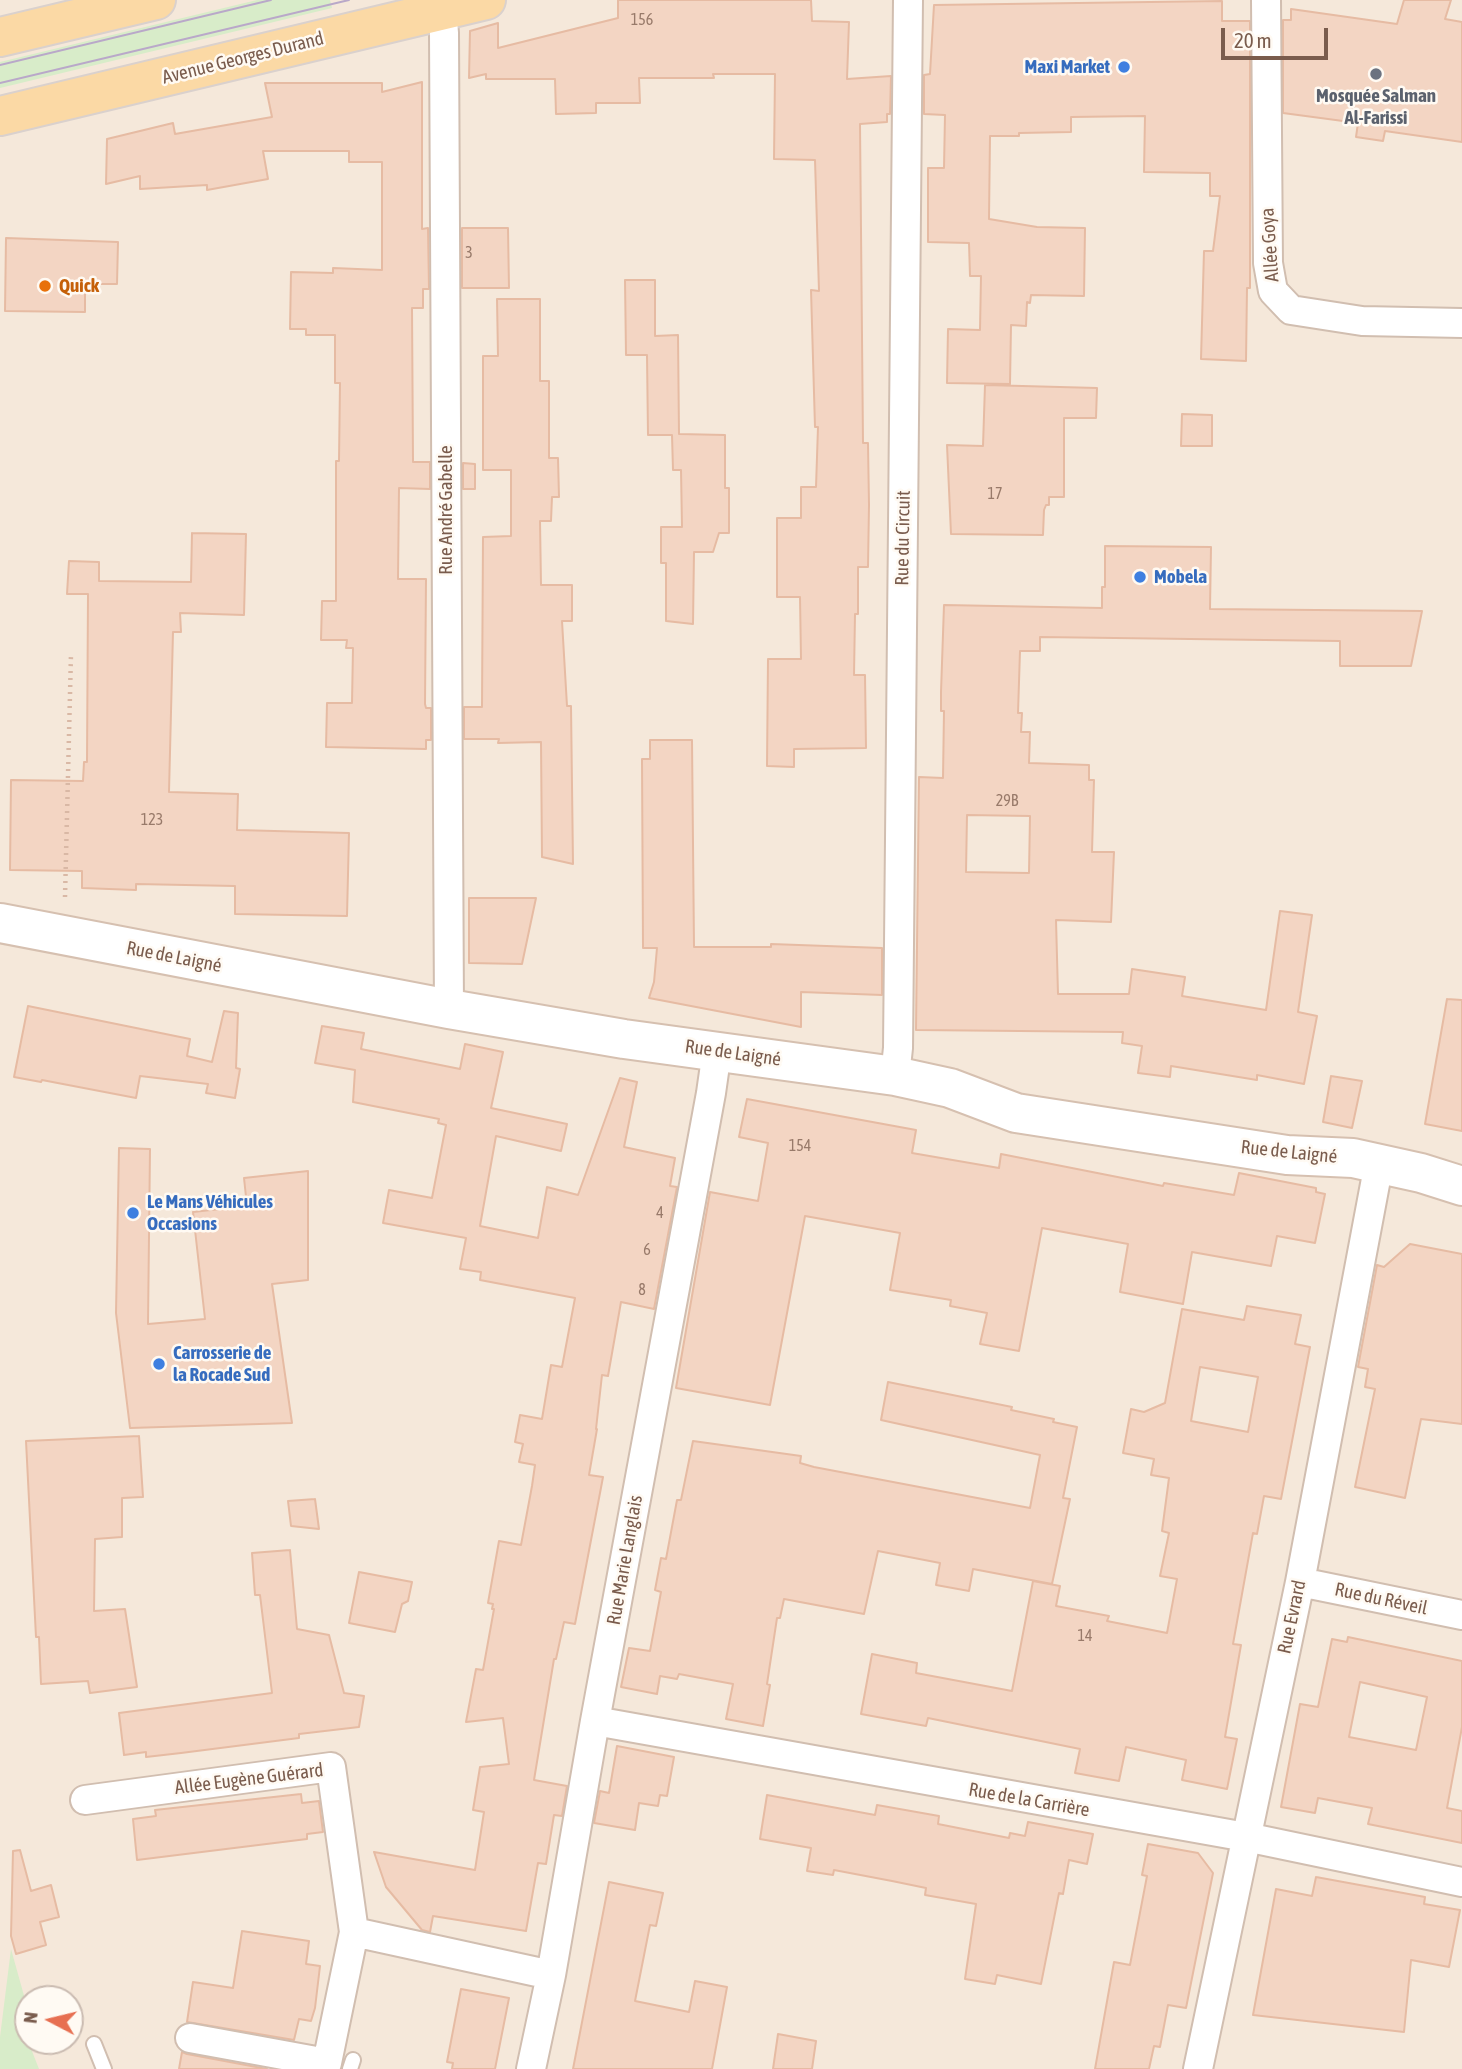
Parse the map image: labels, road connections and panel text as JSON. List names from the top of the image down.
{
  "streets": {
    "main road": ["Avenue Georges Durand"],
    "street": [
      "Allée Goya",
      "Rue André Gabelle",
      "Rue du Circuit",
      "Rue de Laigné",
      "Rue Marie Langlais",
      "Rue du Réveil",
      "Rue Evrard",
      "Allée Eugène Guérard",
      "Rue de la Carrière"
    ]
  },
  "crossings": [
    ["Avenue Georges Durand", "Rue André Gabelle"],
    ["Rue André Gabelle", "Rue de Laigné"],
    ["Rue du Circuit", "Rue de Laigné"],
    ["Rue de Laigné", "Rue Marie Langlais"],
    ["Rue de Laigné", "Rue Evrard"],
    ["Rue Marie Langlais", "Rue de la Carrière"],
    ["Rue du Réveil", "Rue Evrard"],
    ["Rue Evrard", "Rue de la Carrière"]
  ],
  "places": [
    "Maxi Market",
    "Mosquée Salman Al-Farissi",
    "Quick",
    "Mobela",
    "Le Mans Véhicules Occasions",
    "Carrosserie de la Rocade Sud"
  ],
  "house_numbers": [
    "156",
    "3",
    "17",
    "29B",
    "123",
    "154",
    "4",
    "6",
    "8",
    "14"
  ],
  "scale_bar": "20 m",
  "north": "left"
}
